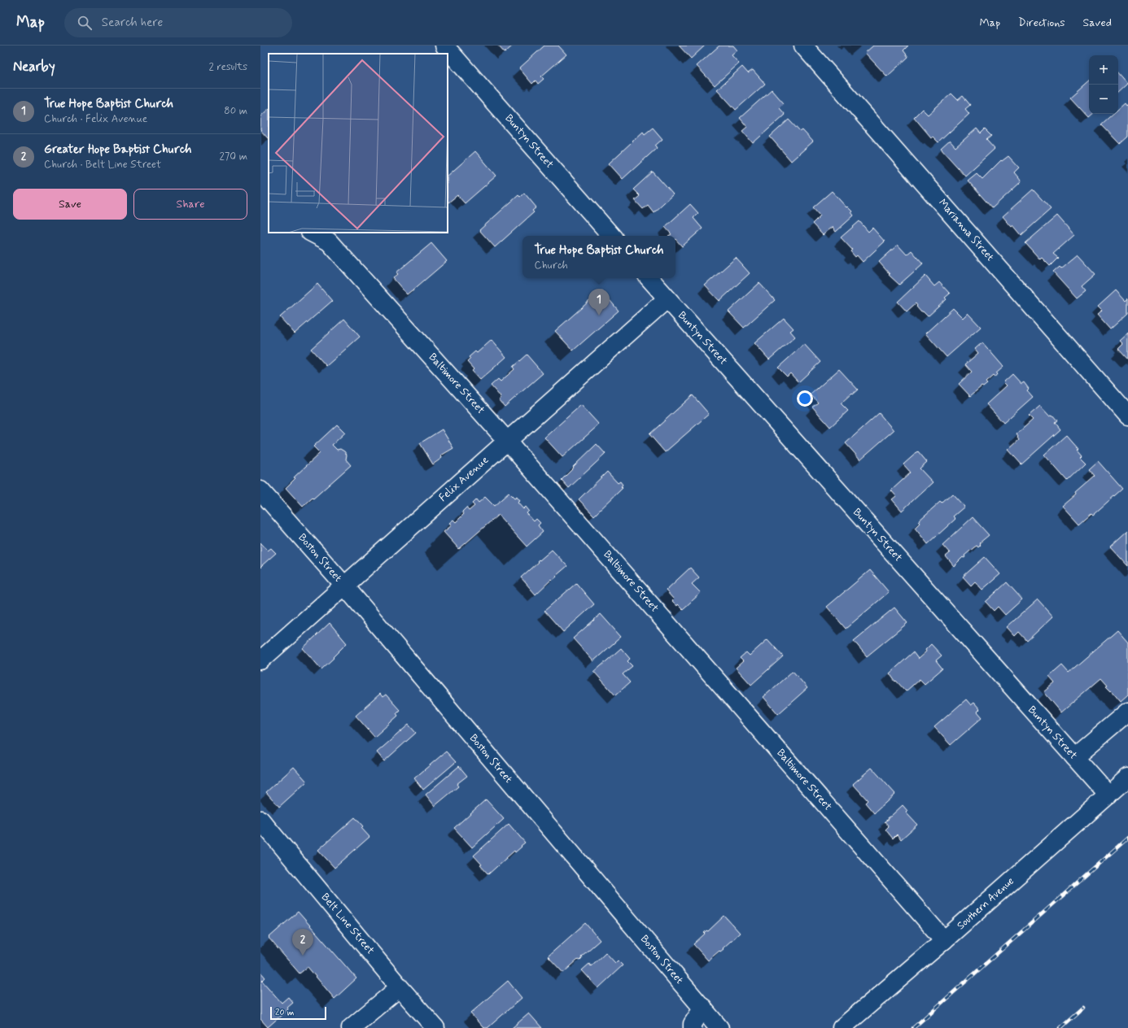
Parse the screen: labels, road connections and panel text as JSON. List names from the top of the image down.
{
  "streets": {
    "street": [
      "Buntyn Street",
      "Marianna Street",
      "Baltimore Street",
      "Felix Avenue",
      "Boston Street",
      "Southern Avenue",
      "Belt Line Street"
    ]
  },
  "crossings": [
    ["Buntyn Street", "Felix Avenue"],
    ["Buntyn Street", "Southern Avenue"],
    ["Baltimore Street", "Felix Avenue"],
    ["Baltimore Street", "Southern Avenue"],
    ["Felix Avenue", "Boston Street"]
  ],
  "scale_bar": "20 m",
  "page": {
    "header": "Map",
    "search": "Search here",
    "nav": ["Map", "Directions", "Saved"],
    "heading": ["Nearby", "2 results"],
    "map_buttons": ["+", "−"],
    "list": [
      {
        "mark": "1",
        "name": "True Hope Baptist Church",
        "note": "Church · Felix Avenue",
        "value": "80 m"
      },
      {
        "mark": "2",
        "name": "Greater Hope Baptist Church",
        "note": "Church · Belt Line Street",
        "value": "270 m"
      }
    ],
    "buttons": ["Save", "Share"],
    "popup": ["True Hope Baptist Church", "Church"],
    "pins": ["1", "2"],
    "scale": "20 m"
  }
}
